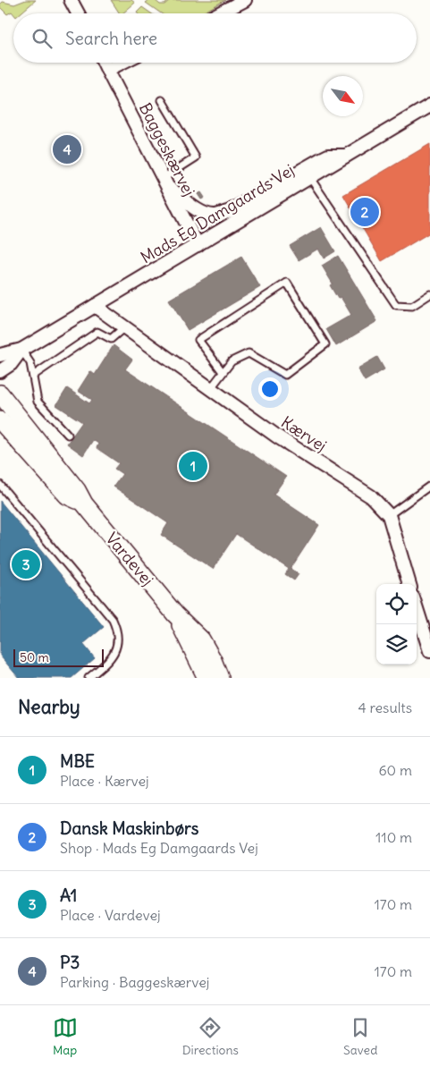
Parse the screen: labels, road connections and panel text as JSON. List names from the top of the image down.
{
  "streets": {
    "street": [
      "Baggeskærvej",
      "Mads Eg Damgaards Vej",
      "Kærvej",
      "Vardevej"
    ]
  },
  "crossings": [
    ["Baggeskærvej", "Mads Eg Damgaards Vej"],
    ["Mads Eg Damgaards Vej", "Kærvej"]
  ],
  "scale_bar": "50 m",
  "north": "bottom right",
  "page": {
    "search": "Search here",
    "pins": [
      "4",
      "2",
      "1",
      "3"
    ],
    "scale": "50 m",
    "heading": ["Nearby", "4 results"],
    "list": [
      {
        "mark": "1",
        "name": "MBE",
        "note": "Place · Kærvej",
        "value": "60 m"
      },
      {
        "mark": "2",
        "name": "Dansk Maskinbørs",
        "note": "Shop · Mads Eg Damgaards Vej",
        "value": "110 m"
      },
      {
        "mark": "3",
        "name": "A1",
        "note": "Place · Vardevej",
        "value": "170 m"
      },
      {
        "mark": "4",
        "name": "P3",
        "note": "Parking · Baggeskærvej",
        "value": "170 m"
      }
    ],
    "nav": ["Map", "Directions", "Saved"]
  }
}
